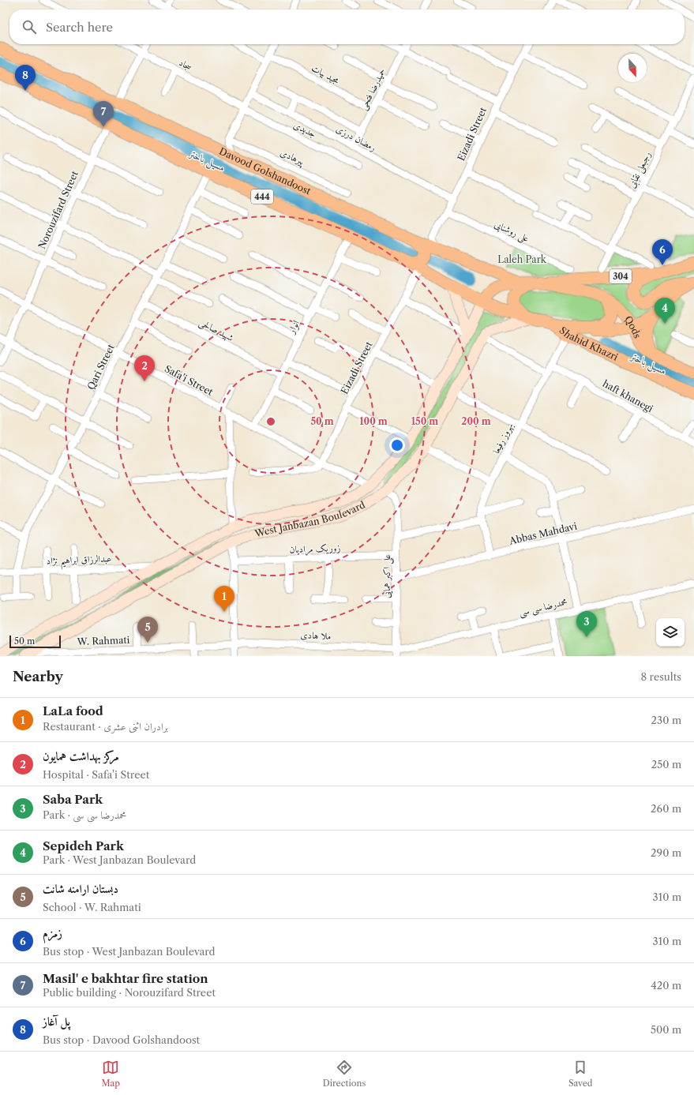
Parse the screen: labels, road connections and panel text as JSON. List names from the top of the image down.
{
  "streets": {
    "main road": [
      "Davood Golshandoost",
      "444",
      "304",
      "Qods",
      "Shahid Khazri",
      "West Janbazan Boulevard"
    ],
    "street": [
      "سجاد",
      "مجید بیات",
      "حمیدرضا فتحی",
      "جدیدی",
      "Eizadi Street",
      "رمضان درزی",
      "پیرهادی",
      "رجبعلی نقابی",
      "Norouzifard Street",
      "علی روشنایی",
      "انوار",
      "شهید صالحی",
      "Qari Street",
      "Safa'i Street",
      "haft khanegi",
      "بهروز رفیعا",
      "Abbas Mahdavi",
      "زوریک مرادیان",
      "عبدالرزاق ابراهیم نژاد",
      "علی اکبر همایی",
      "محمدرضا سی سی",
      "ملا هادی",
      "W. Rahmati"
    ]
  },
  "crossings": [
    ["سجاد", "جدیدی"],
    ["مجید بیات", "حمیدرضا فتحی"],
    ["حمیدرضا فتحی", "رمضان درزی"],
    ["Eizadi Street", "رمضان درزی"],
    ["Eizadi Street", "Davood Golshandoost"],
    ["Eizadi Street", "444"],
    ["Eizadi Street", "علی روشنایی"],
    ["Eizadi Street", "Safa'i Street"],
    ["Davood Golshandoost", "304"],
    ["Davood Golshandoost", "Qods"],
    ["444", "Norouzifard Street"],
    ["444", "انوار"],
    ["444", "Qari Street"],
    ["444", "West Janbazan Boulevard"],
    ["Norouzifard Street", "Safa'i Street"],
    ["304", "Qods"],
    ["انوار", "شهید صالحی"],
    ["انوار", "Safa'i Street"],
    ["شهید صالحی", "Qari Street"],
    ["Shahid Khazri", "بهروز رفیعا"],
    ["Qari Street", "Safa'i Street"],
    ["Qari Street", "عبدالرزاق ابراهیم نژاد"],
    ["Safa'i Street", "West Janbazan Boulevard"],
    ["haft khanegi", "بهروز رفیعا"],
    ["West Janbazan Boulevard", "عبدالرزاق ابراهیم نژاد"],
    ["West Janbazan Boulevard", "علی اکبر همایی"],
    ["West Janbazan Boulevard", "W. Rahmati"],
    ["Abbas Mahdavi", "علی اکبر همایی"],
    ["زوریک مرادیان", "علی اکبر همایی"],
    ["علی اکبر همایی", "محمدرضا سی سی"],
    ["علی اکبر همایی", "ملا هادی"],
    ["محمدرضا سی سی", "ملا هادی"],
    ["ملا هادی", "W. Rahmati"]
  ],
  "water": ["مسیل باختر"],
  "parks": ["Laleh Park"],
  "scale_bar": "50 m",
  "north": "bottom",
  "page": {
    "search": "Search here",
    "pins": [
      "8",
      "7",
      "6",
      "4",
      "2",
      "1",
      "3",
      "5"
    ],
    "scale": "50 m",
    "heading": ["Nearby", "8 results"],
    "list": [
      {
        "mark": "1",
        "name": "LaLa food",
        "note": "Restaurant · برادران اثنی عشری",
        "value": "230 m"
      },
      {
        "mark": "2",
        "name": "مرکز بهداشت همایون",
        "note": "Hospital · Safa'i Street",
        "value": "250 m"
      },
      {
        "mark": "3",
        "name": "Saba Park",
        "note": "Park · محمدرضا سی سی",
        "value": "260 m"
      },
      {
        "mark": "4",
        "name": "Sepideh Park",
        "note": "Park · West Janbazan Boulevard",
        "value": "290 m"
      },
      {
        "mark": "5",
        "name": "دبستان ارامنه شانت",
        "note": "School · W. Rahmati",
        "value": "310 m"
      },
      {
        "mark": "6",
        "name": "زمزم",
        "note": "Bus stop · West Janbazan Boulevard",
        "value": "310 m"
      },
      {
        "mark": "7",
        "name": "Masil' e bakhtar fire station",
        "note": "Public building · Norouzifard Street",
        "value": "420 m"
      },
      {
        "mark": "8",
        "name": "پل آغاز",
        "note": "Bus stop · Davood Golshandoost",
        "value": "500 m"
      }
    ],
    "nav": ["Map", "Directions", "Saved"]
  },
  "rings": [
    "50 m",
    "100 m",
    "150 m",
    "200 m"
  ]
}
